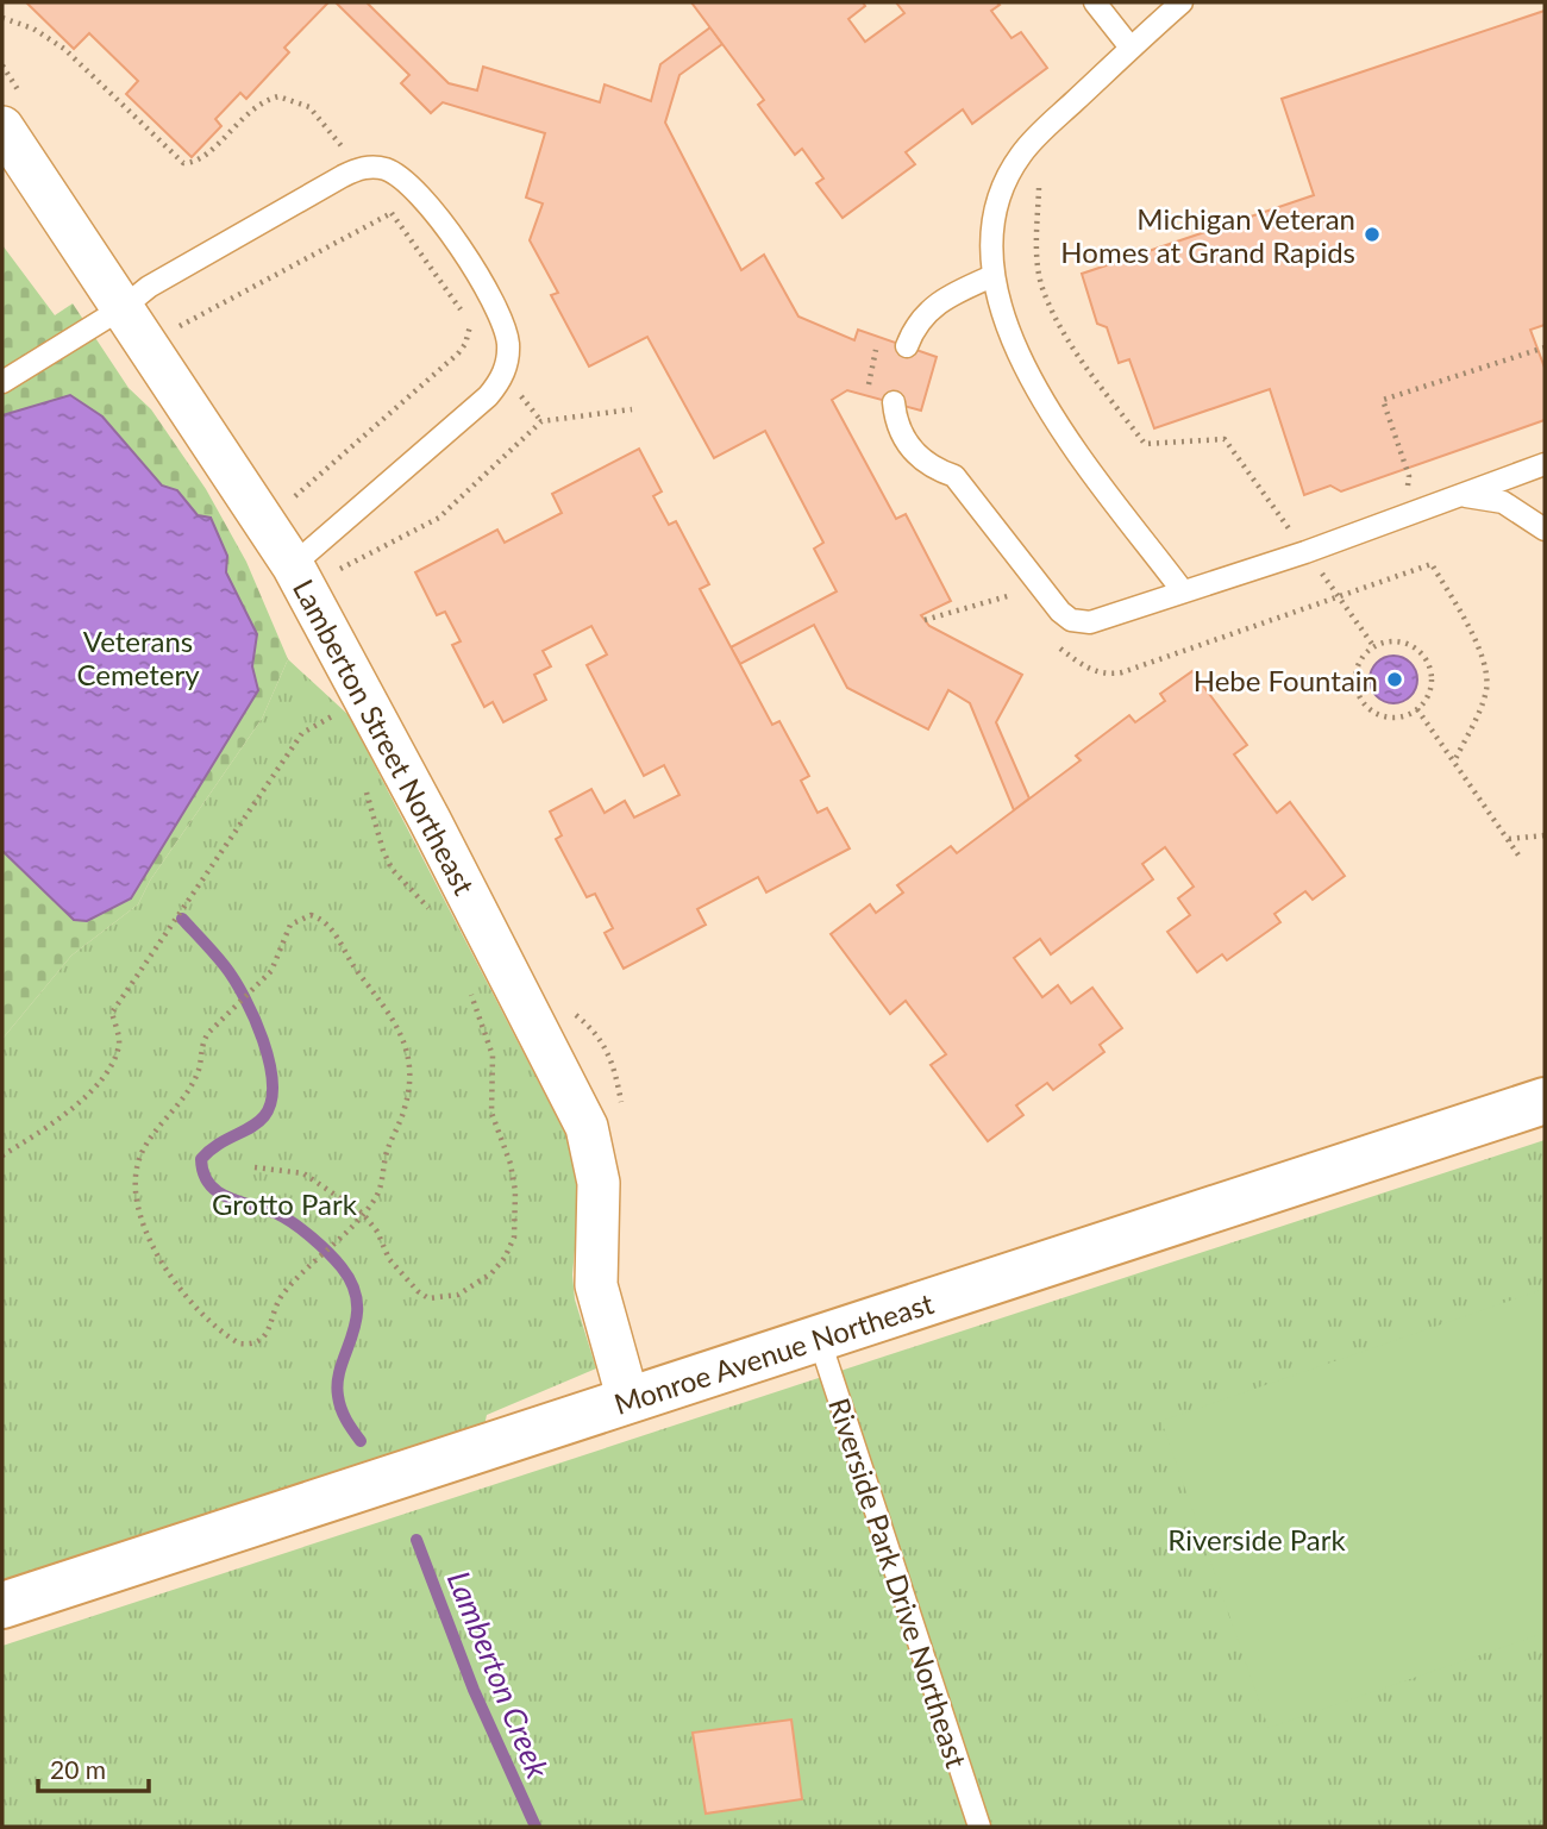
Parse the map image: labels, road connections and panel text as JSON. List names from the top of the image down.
{
  "streets": {
    "main road": ["Monroe Avenue Northeast"],
    "street": ["Lamberton Street Northeast"],
    "lane": ["Riverside Park Drive Northeast"]
  },
  "crossings": [
    ["Lamberton Street Northeast", "Monroe Avenue Northeast"],
    ["Monroe Avenue Northeast", "Riverside Park Drive Northeast"]
  ],
  "water": ["Lamberton Creek"],
  "parks": ["Veterans Cemetery", "Grotto Park", "Riverside Park"],
  "places": ["Michigan Veteran Homes at Grand Rapids", "Hebe Fountain"],
  "scale_bar": "20 m"
}
